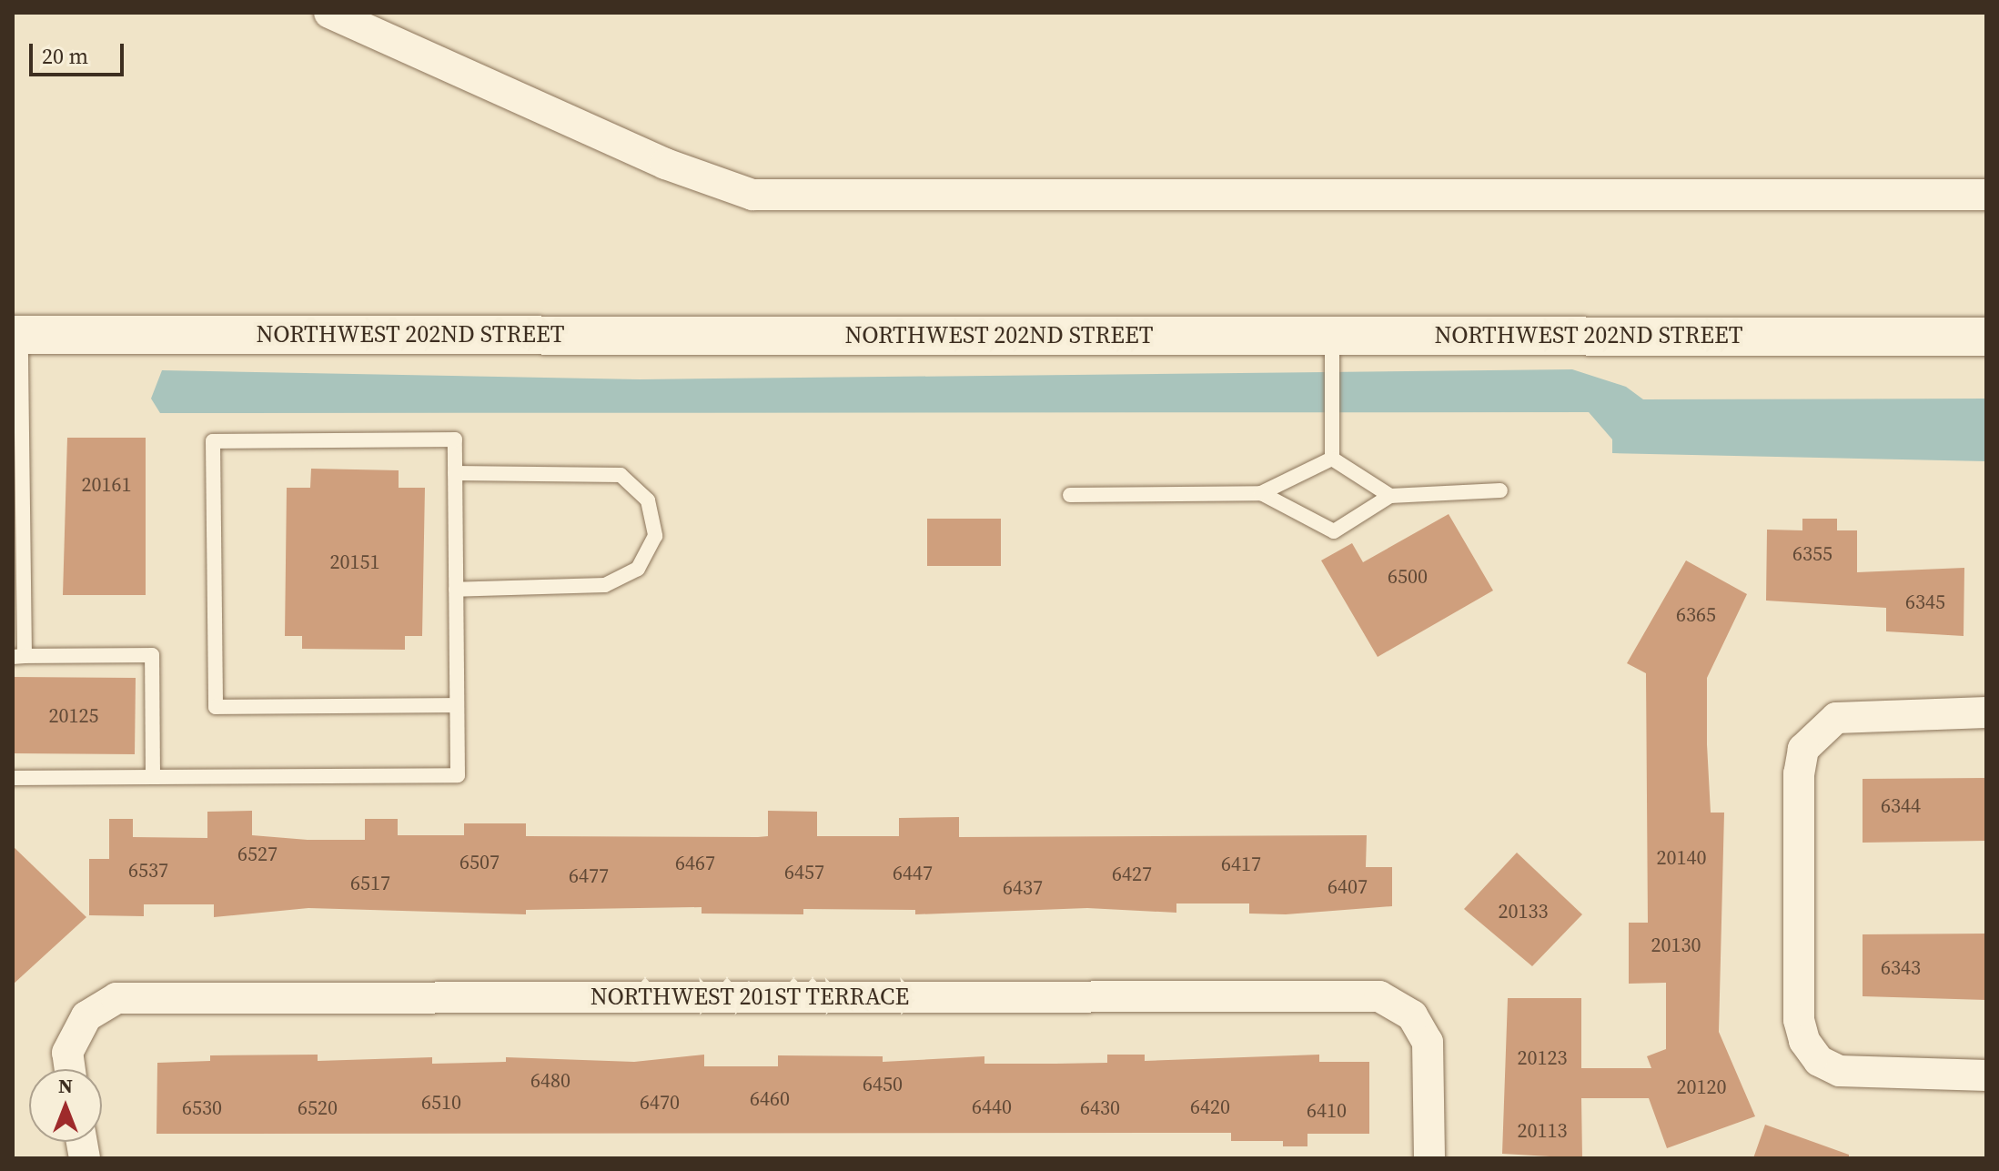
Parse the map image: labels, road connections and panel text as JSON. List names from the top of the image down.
{
  "streets": {
    "street": ["NORTHWEST 202ND STREET", "NORTHWEST 201ST TERRACE"]
  },
  "house_numbers": [
    "20161",
    "6355",
    "20151",
    "6500",
    "6345",
    "6365",
    "20125",
    "6344",
    "6527",
    "20140",
    "6507",
    "6467",
    "6417",
    "6537",
    "6457",
    "6447",
    "6427",
    "6477",
    "6517",
    "6407",
    "6437",
    "20133",
    "20130",
    "6343",
    "20123",
    "6480",
    "6450",
    "20120",
    "6460",
    "6510",
    "6470",
    "6440",
    "6420",
    "6530",
    "6520",
    "6430",
    "6410",
    "20113"
  ],
  "scale_bar": "20 m",
  "north": "top"
}
